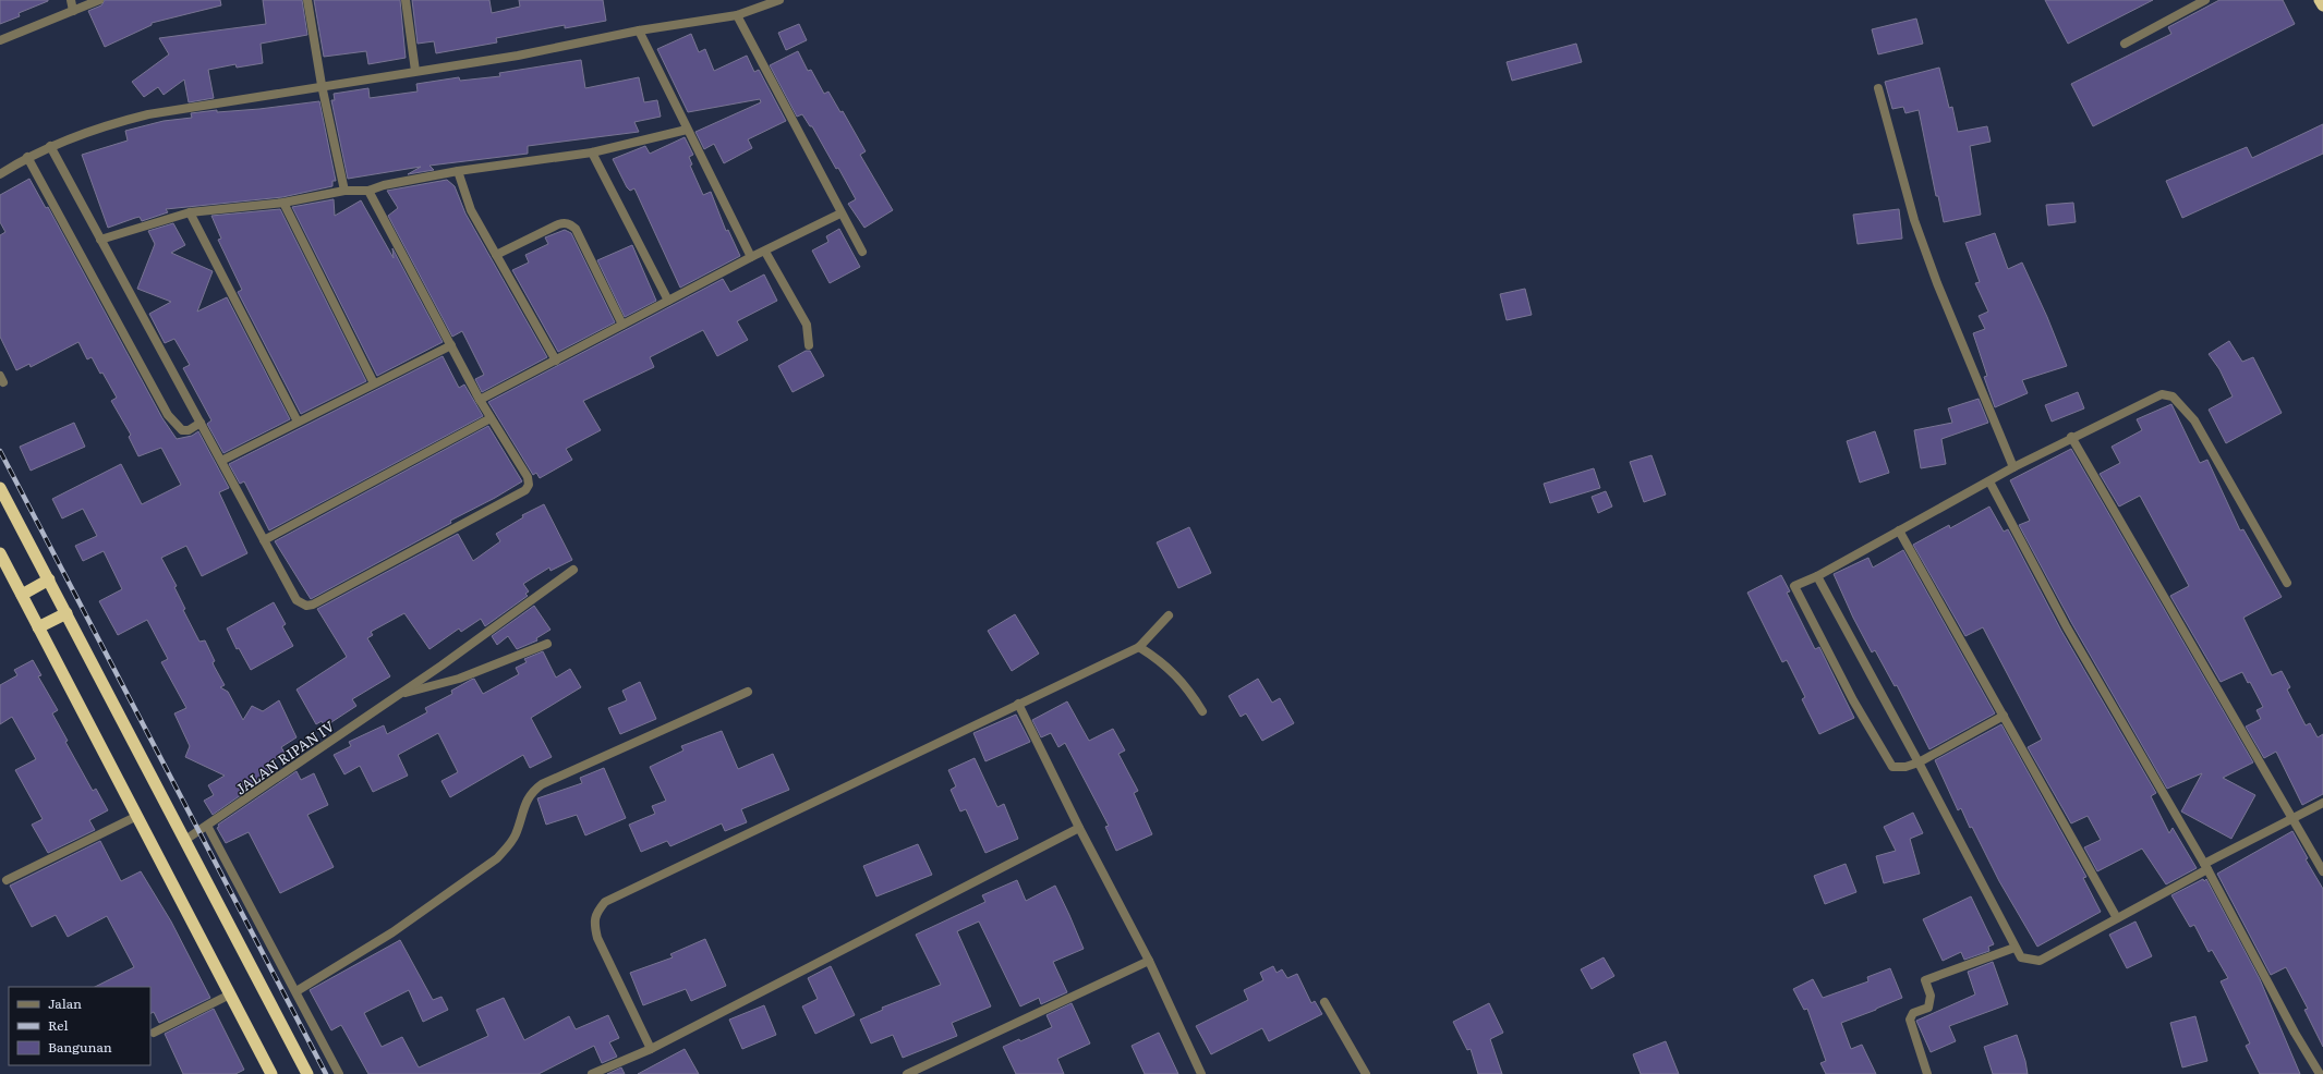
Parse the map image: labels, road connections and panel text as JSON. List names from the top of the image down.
{
  "streets": {
    "street": ["JALAN RIPAN IV"]
  },
  "legend": ["Jalan", "Rel", "Bangunan"]
}
